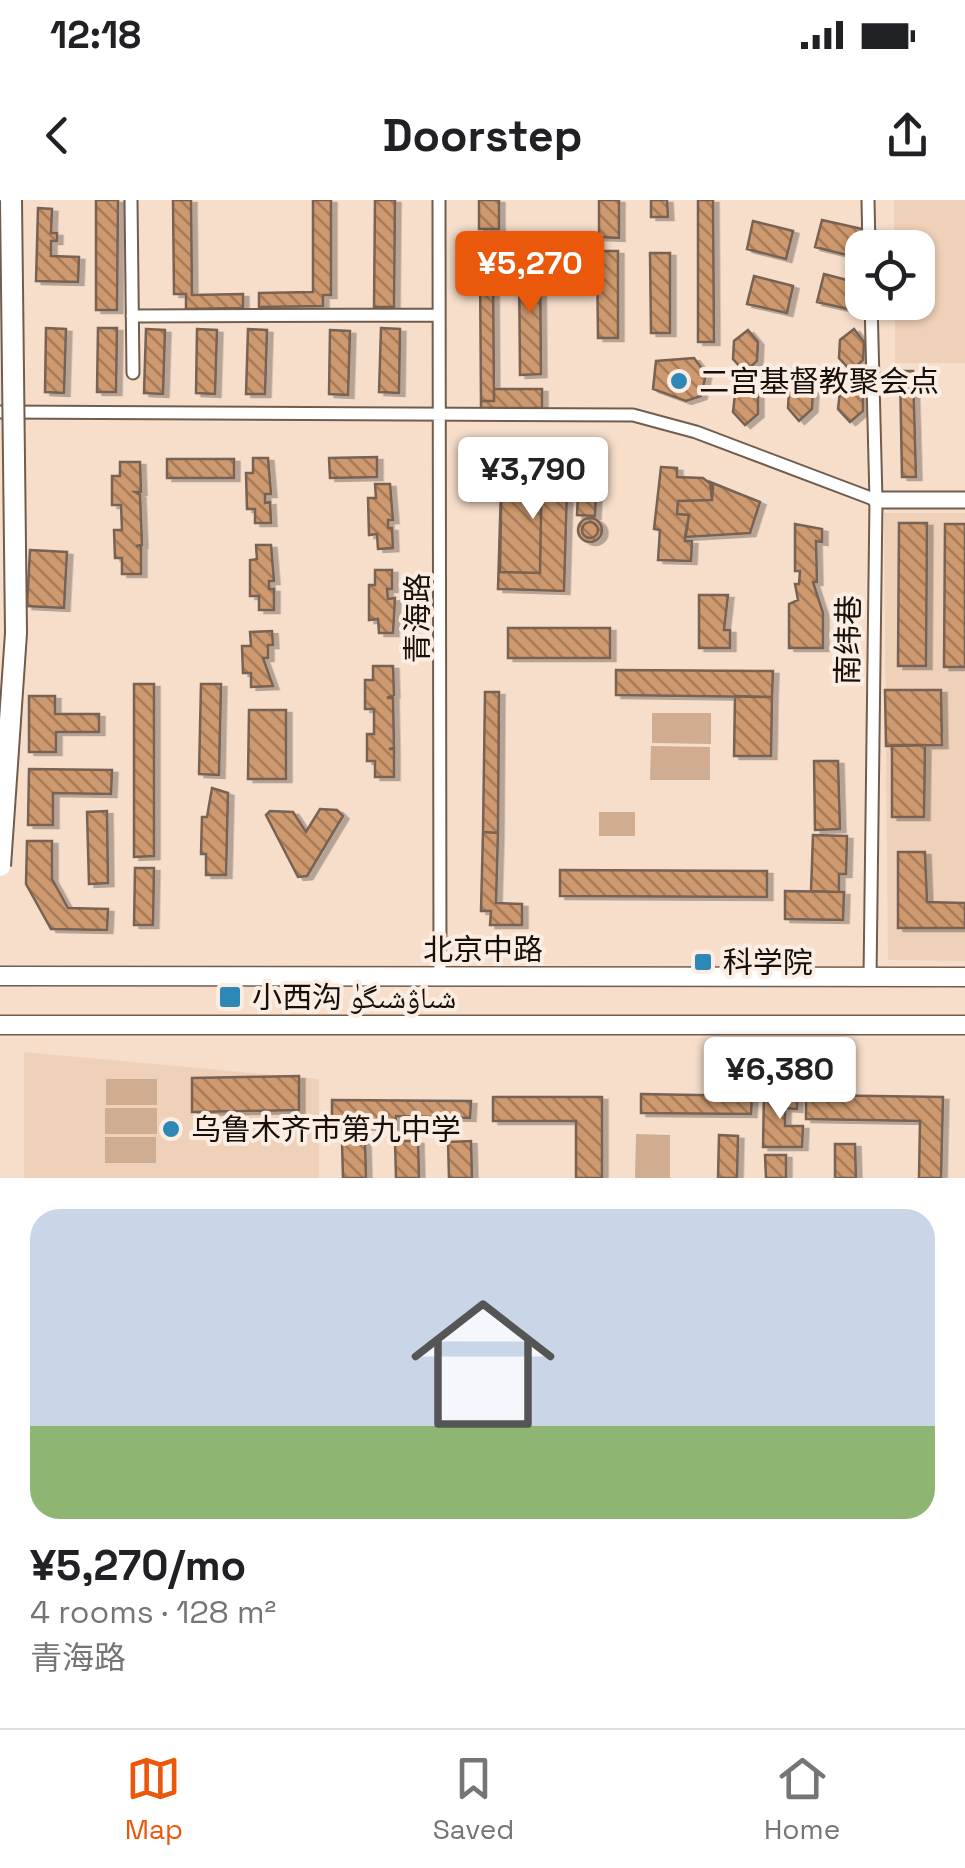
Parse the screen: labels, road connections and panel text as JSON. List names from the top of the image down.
{
  "streets": {
    "main road": ["北京中路"],
    "street": ["青海路", "南纬巷"]
  },
  "crossings": [
    ["青海路", "北京中路"],
    ["南纬巷", "北京中路"]
  ],
  "places": {
    "other": ["二宫基督教聚会点", "乌鲁木齐市第九中学"],
    "transit": ["科学院", "小西沟 شىاۋشىگۈ"]
  },
  "page": {
    "status": "12:18",
    "header": "Doorstep",
    "price": ["¥5,270", "¥3,790", "¥6,380"],
    "list": [
      {
        "name": "¥5,270/mo",
        "note": "4 rooms · 128 m² · 青海路"
      }
    ],
    "tabs": ["Map", "Saved", "Home"]
  }
}
